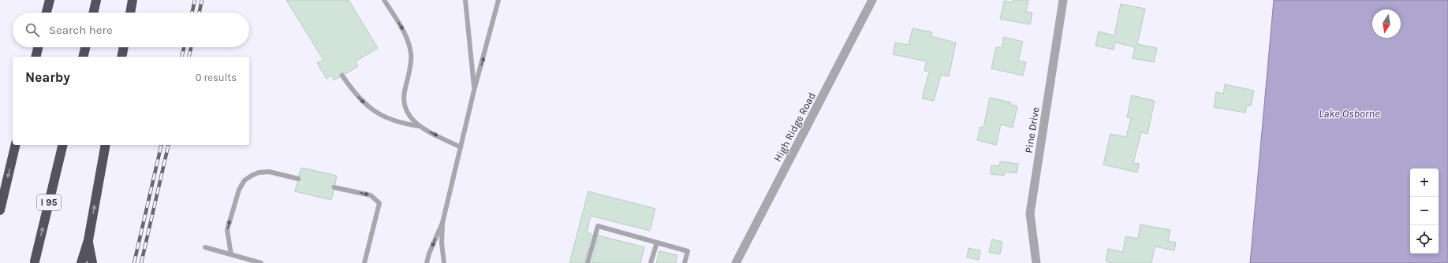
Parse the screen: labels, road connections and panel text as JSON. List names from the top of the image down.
{
  "streets": {
    "highway": ["I 95"],
    "street": ["High Ridge Road", "Pine Drive"]
  },
  "water": ["Lake Osborne"],
  "north": "bottom",
  "page": {
    "search": "Search here",
    "heading": ["Nearby", "0 results"],
    "map_buttons": ["+", "−"]
  }
}
